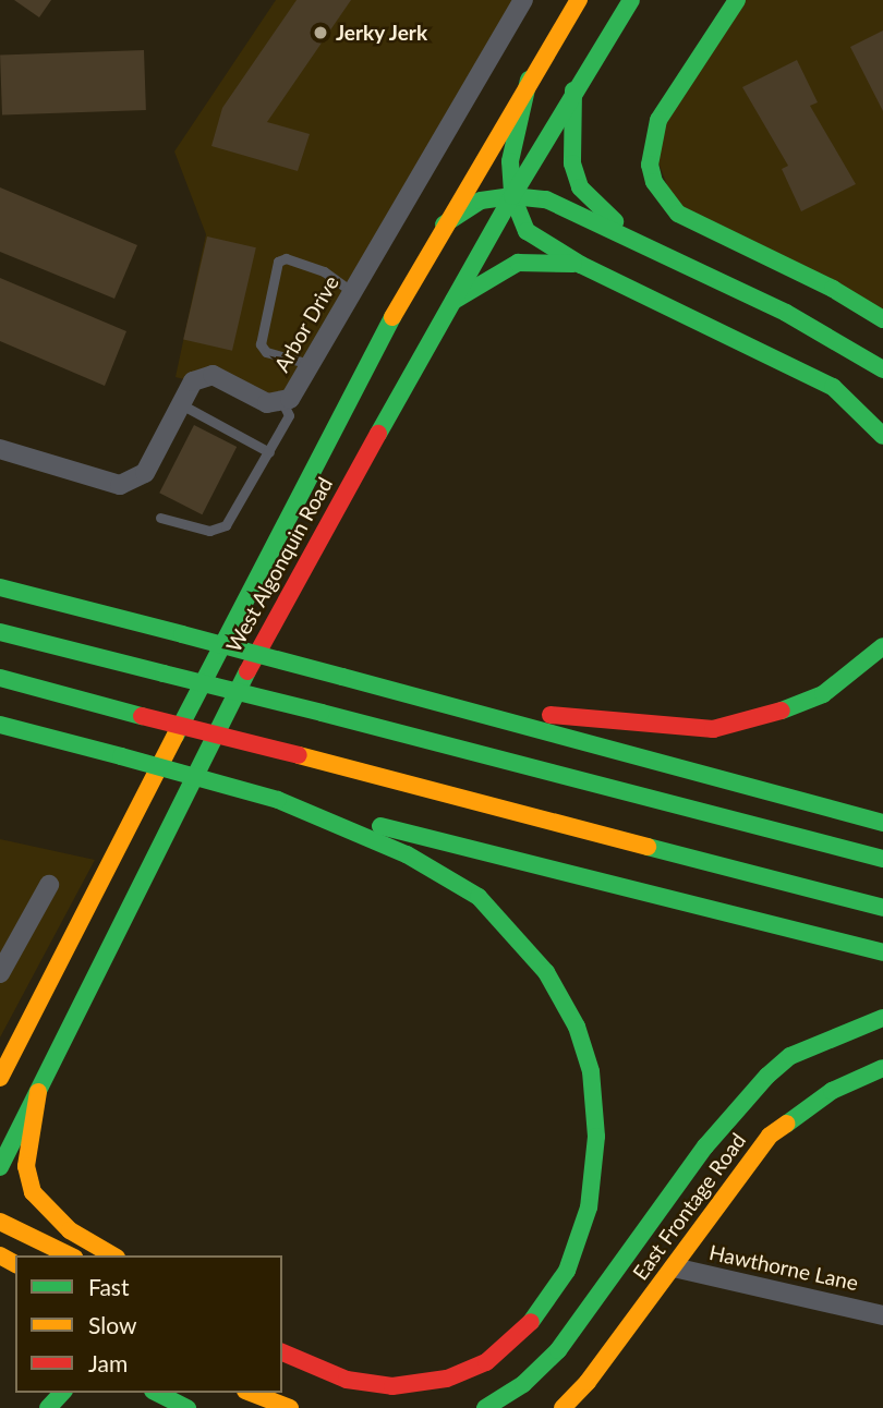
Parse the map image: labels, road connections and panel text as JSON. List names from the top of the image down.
{
  "streets": {
    "main road": ["West Algonquin Road", "East Frontage Road"],
    "street": ["Arbor Drive", "Hawthorne Lane"]
  },
  "crossings": [
    ["East Frontage Road", "Hawthorne Lane"]
  ],
  "places": ["Jerky Jerk"],
  "legend": ["Fast", "Slow", "Jam"]
}
